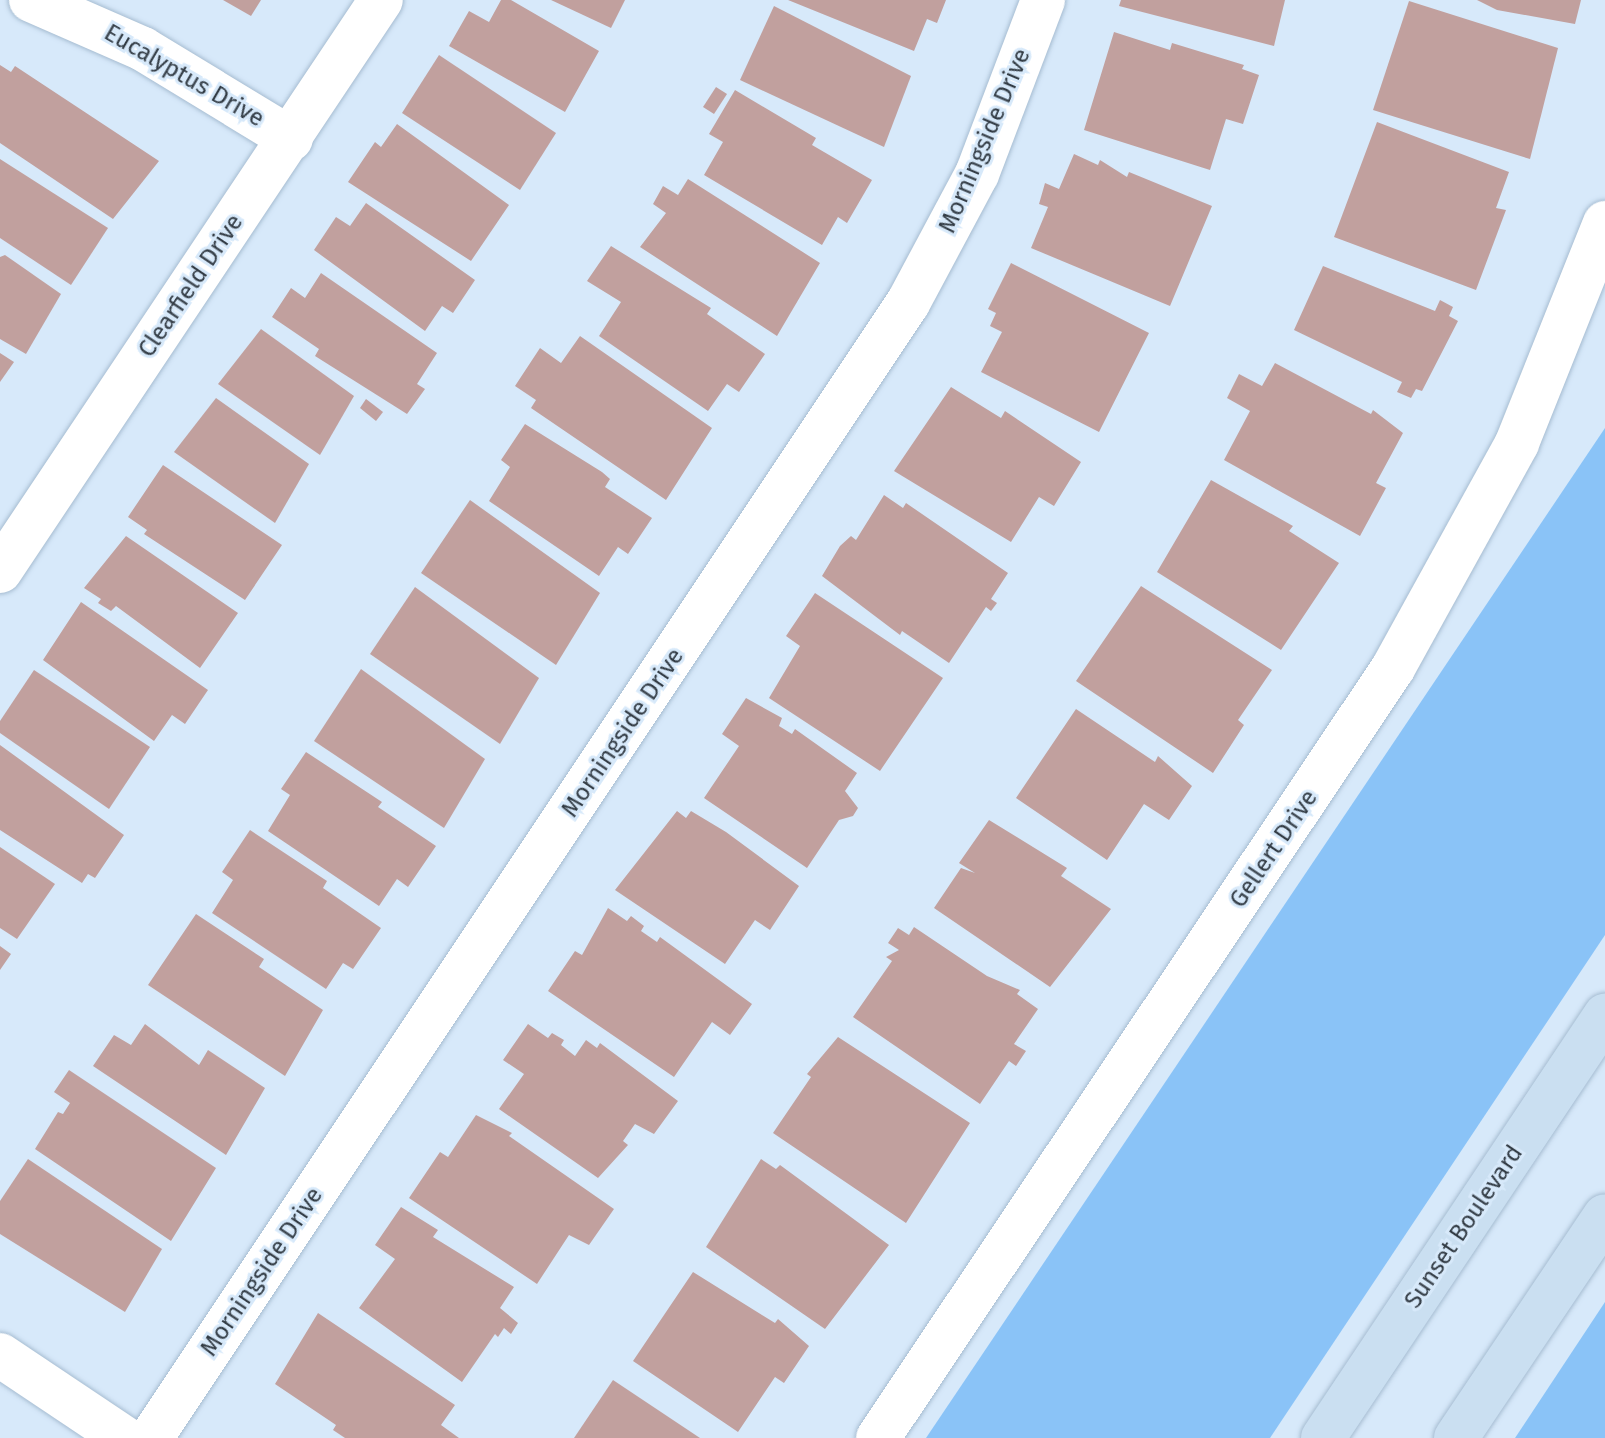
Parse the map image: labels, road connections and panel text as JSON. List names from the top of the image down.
{
  "streets": {
    "main road": ["Sunset Boulevard"],
    "street": [
      "Eucalyptus Drive",
      "Morningside Drive",
      "Clearfield Drive",
      "Gellert Drive"
    ]
  },
  "crossings": [
    ["Eucalyptus Drive", "Clearfield Drive"]
  ]
}
